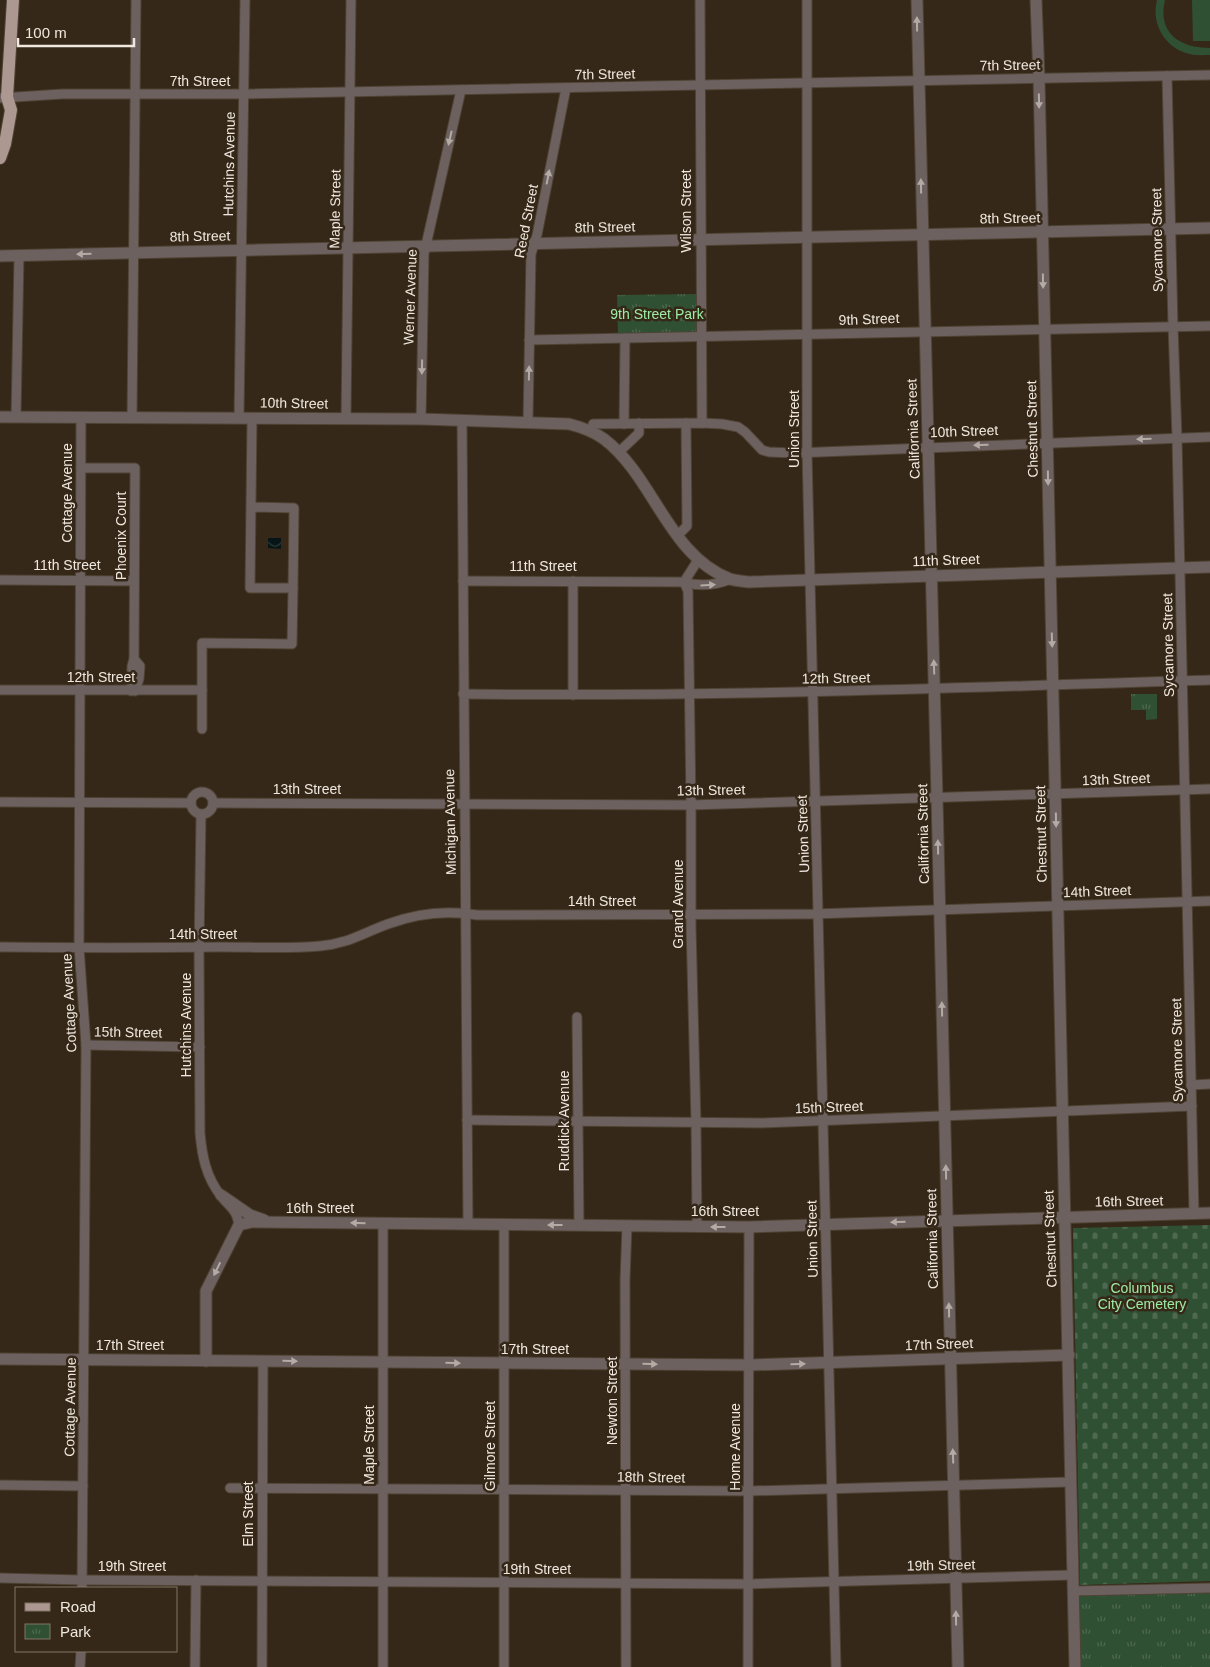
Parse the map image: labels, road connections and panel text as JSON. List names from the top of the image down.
{
  "streets": {
    "street": [
      "7th Street",
      "Hutchins Avenue",
      "Maple Street",
      "Wilson Street",
      "8th Street",
      "Reed Street",
      "Sycamore Street",
      "Werner Avenue",
      "9th Street",
      "10th Street",
      "Union Street",
      "California Street",
      "Chestnut Street",
      "Cottage Avenue",
      "Phoenix Court",
      "11th Street",
      "12th Street",
      "13th Street",
      "Michigan Avenue",
      "14th Street",
      "Grand Avenue",
      "15th Street",
      "Ruddick Avenue",
      "16th Street",
      "17th Street",
      "Newton Street",
      "Gilmore Street",
      "Home Avenue",
      "18th Street",
      "Elm Street",
      "19th Street"
    ]
  },
  "crossings": [
    ["7th Street", "Hutchins Avenue"],
    ["7th Street", "Maple Street"],
    ["7th Street", "Wilson Street"],
    ["7th Street", "Reed Street"],
    ["7th Street", "Sycamore Street"],
    ["7th Street", "Werner Avenue"],
    ["7th Street", "Union Street"],
    ["7th Street", "California Street"],
    ["7th Street", "Chestnut Street"],
    ["Hutchins Avenue", "8th Street"],
    ["Hutchins Avenue", "10th Street"],
    ["Hutchins Avenue", "13th Street"],
    ["Hutchins Avenue", "14th Street"],
    ["Hutchins Avenue", "15th Street"],
    ["Hutchins Avenue", "16th Street"],
    ["Maple Street", "8th Street"],
    ["Maple Street", "10th Street"],
    ["Maple Street", "16th Street"],
    ["Maple Street", "17th Street"],
    ["Maple Street", "18th Street"],
    ["Maple Street", "19th Street"],
    ["Wilson Street", "8th Street"],
    ["Wilson Street", "9th Street"],
    ["Wilson Street", "10th Street"],
    ["8th Street", "Reed Street"],
    ["8th Street", "Sycamore Street"],
    ["8th Street", "Werner Avenue"],
    ["8th Street", "Union Street"],
    ["8th Street", "California Street"],
    ["8th Street", "Chestnut Street"],
    ["Reed Street", "9th Street"],
    ["Reed Street", "10th Street"],
    ["Sycamore Street", "9th Street"],
    ["Sycamore Street", "10th Street"],
    ["Sycamore Street", "11th Street"],
    ["Sycamore Street", "12th Street"],
    ["Sycamore Street", "13th Street"],
    ["Sycamore Street", "14th Street"],
    ["Sycamore Street", "15th Street"],
    ["Sycamore Street", "16th Street"],
    ["Werner Avenue", "10th Street"],
    ["9th Street", "Union Street"],
    ["9th Street", "California Street"],
    ["9th Street", "Chestnut Street"],
    ["10th Street", "Union Street"],
    ["10th Street", "California Street"],
    ["10th Street", "Chestnut Street"],
    ["10th Street", "Cottage Avenue"],
    ["10th Street", "Michigan Avenue"],
    ["Union Street", "11th Street"],
    ["Union Street", "12th Street"],
    ["Union Street", "13th Street"],
    ["Union Street", "14th Street"],
    ["Union Street", "15th Street"],
    ["Union Street", "16th Street"],
    ["Union Street", "17th Street"],
    ["Union Street", "18th Street"],
    ["Union Street", "19th Street"],
    ["California Street", "11th Street"],
    ["California Street", "12th Street"],
    ["California Street", "13th Street"],
    ["California Street", "14th Street"],
    ["California Street", "15th Street"],
    ["California Street", "16th Street"],
    ["California Street", "17th Street"],
    ["California Street", "18th Street"],
    ["California Street", "19th Street"],
    ["Chestnut Street", "11th Street"],
    ["Chestnut Street", "12th Street"],
    ["Chestnut Street", "13th Street"],
    ["Chestnut Street", "14th Street"],
    ["Chestnut Street", "15th Street"],
    ["Chestnut Street", "16th Street"],
    ["Chestnut Street", "17th Street"],
    ["Chestnut Street", "18th Street"],
    ["Chestnut Street", "19th Street"],
    ["Cottage Avenue", "Phoenix Court"],
    ["Cottage Avenue", "11th Street"],
    ["Cottage Avenue", "12th Street"],
    ["Cottage Avenue", "14th Street"],
    ["Cottage Avenue", "15th Street"],
    ["Cottage Avenue", "17th Street"],
    ["Cottage Avenue", "19th Street"],
    ["Phoenix Court", "11th Street"],
    ["Phoenix Court", "12th Street"],
    ["11th Street", "Michigan Avenue"],
    ["11th Street", "Grand Avenue"],
    ["12th Street", "Michigan Avenue"],
    ["12th Street", "Grand Avenue"],
    ["13th Street", "Michigan Avenue"],
    ["13th Street", "Grand Avenue"],
    ["Michigan Avenue", "14th Street"],
    ["Michigan Avenue", "15th Street"],
    ["Michigan Avenue", "16th Street"],
    ["14th Street", "Grand Avenue"],
    ["Grand Avenue", "15th Street"],
    ["Grand Avenue", "16th Street"],
    ["15th Street", "Ruddick Avenue"],
    ["Ruddick Avenue", "16th Street"],
    ["16th Street", "Newton Street"],
    ["16th Street", "Gilmore Street"],
    ["16th Street", "Home Avenue"],
    ["17th Street", "Newton Street"],
    ["17th Street", "Gilmore Street"],
    ["17th Street", "Home Avenue"],
    ["17th Street", "Elm Street"],
    ["Newton Street", "18th Street"],
    ["Newton Street", "19th Street"],
    ["Gilmore Street", "18th Street"],
    ["Gilmore Street", "19th Street"],
    ["Home Avenue", "18th Street"],
    ["Home Avenue", "19th Street"],
    ["18th Street", "Elm Street"],
    ["Elm Street", "19th Street"]
  ],
  "one_way": [
    "Reed Street",
    "Werner Avenue",
    "California Street",
    "Chestnut Street",
    "16th Street",
    "17th Street"
  ],
  "parks": ["9th Street Park", "Columbus City Cemetery"],
  "legend": ["Road", "Park"],
  "scale_bar": "100 m"
}
